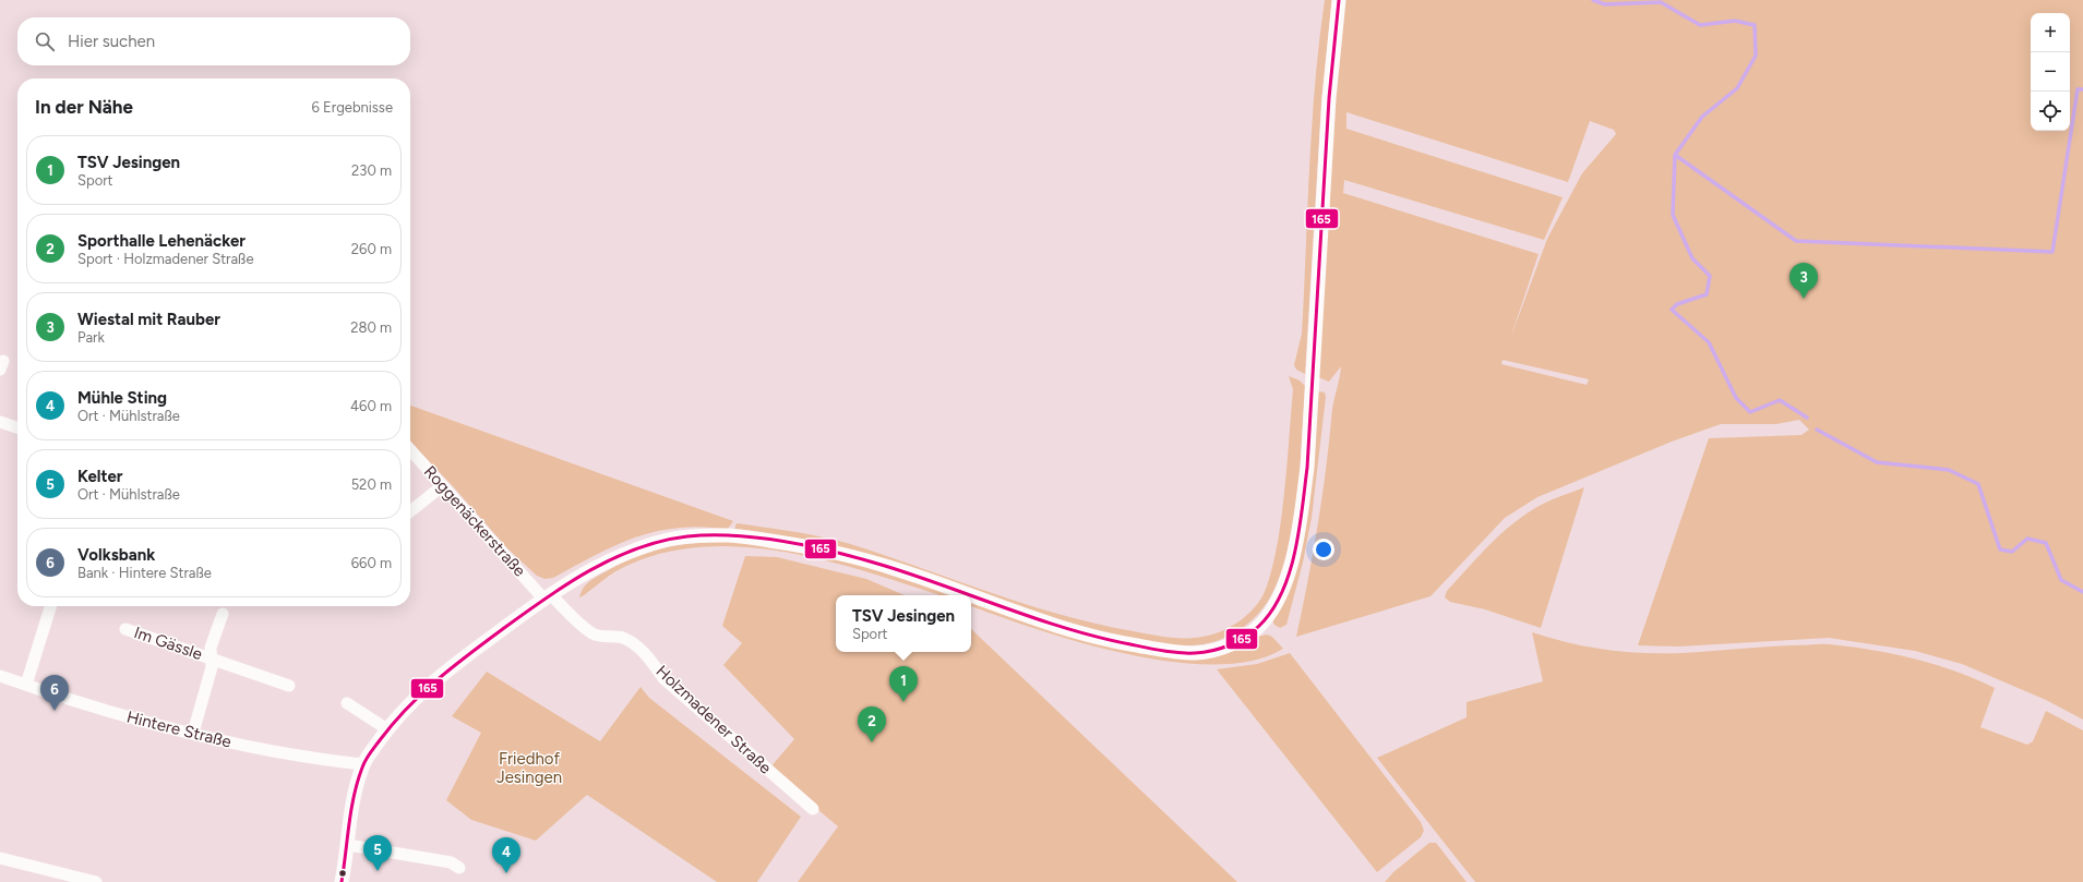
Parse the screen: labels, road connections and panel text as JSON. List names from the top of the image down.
{
  "streets": {
    "street": [
      "Roggenäckerstraße",
      "Im Gässle",
      "Holzmadener Straße",
      "Hintere Straße"
    ]
  },
  "crossings": [
    ["Roggenäckerstraße", "Holzmadener Straße"],
    ["Im Gässle", "Hintere Straße"]
  ],
  "parks": ["Friedhof Jesingen"],
  "lines": ["transit line 165"],
  "page": {
    "map_buttons": ["+", "−"],
    "search": "Hier suchen",
    "heading": ["In der Nähe", "6 Ergebnisse"],
    "list": [
      {
        "mark": "1",
        "name": "TSV Jesingen",
        "note": "Sport",
        "value": "230 m"
      },
      {
        "mark": "2",
        "name": "Sporthalle Lehenäcker",
        "note": "Sport · Holzmadener Straße",
        "value": "260 m"
      },
      {
        "mark": "3",
        "name": "Wiestal mit Rauber",
        "note": "Park",
        "value": "280 m"
      },
      {
        "mark": "4",
        "name": "Mühle Sting",
        "note": "Ort · Mühlstraße",
        "value": "460 m"
      },
      {
        "mark": "5",
        "name": "Kelter",
        "note": "Ort · Mühlstraße",
        "value": "520 m"
      },
      {
        "mark": "6",
        "name": "Volksbank",
        "note": "Bank · Hintere Straße",
        "value": "660 m"
      }
    ],
    "pins": [
      "3",
      "1",
      "6",
      "2",
      "5",
      "4"
    ],
    "popup": ["TSV Jesingen", "Sport"]
  }
}
